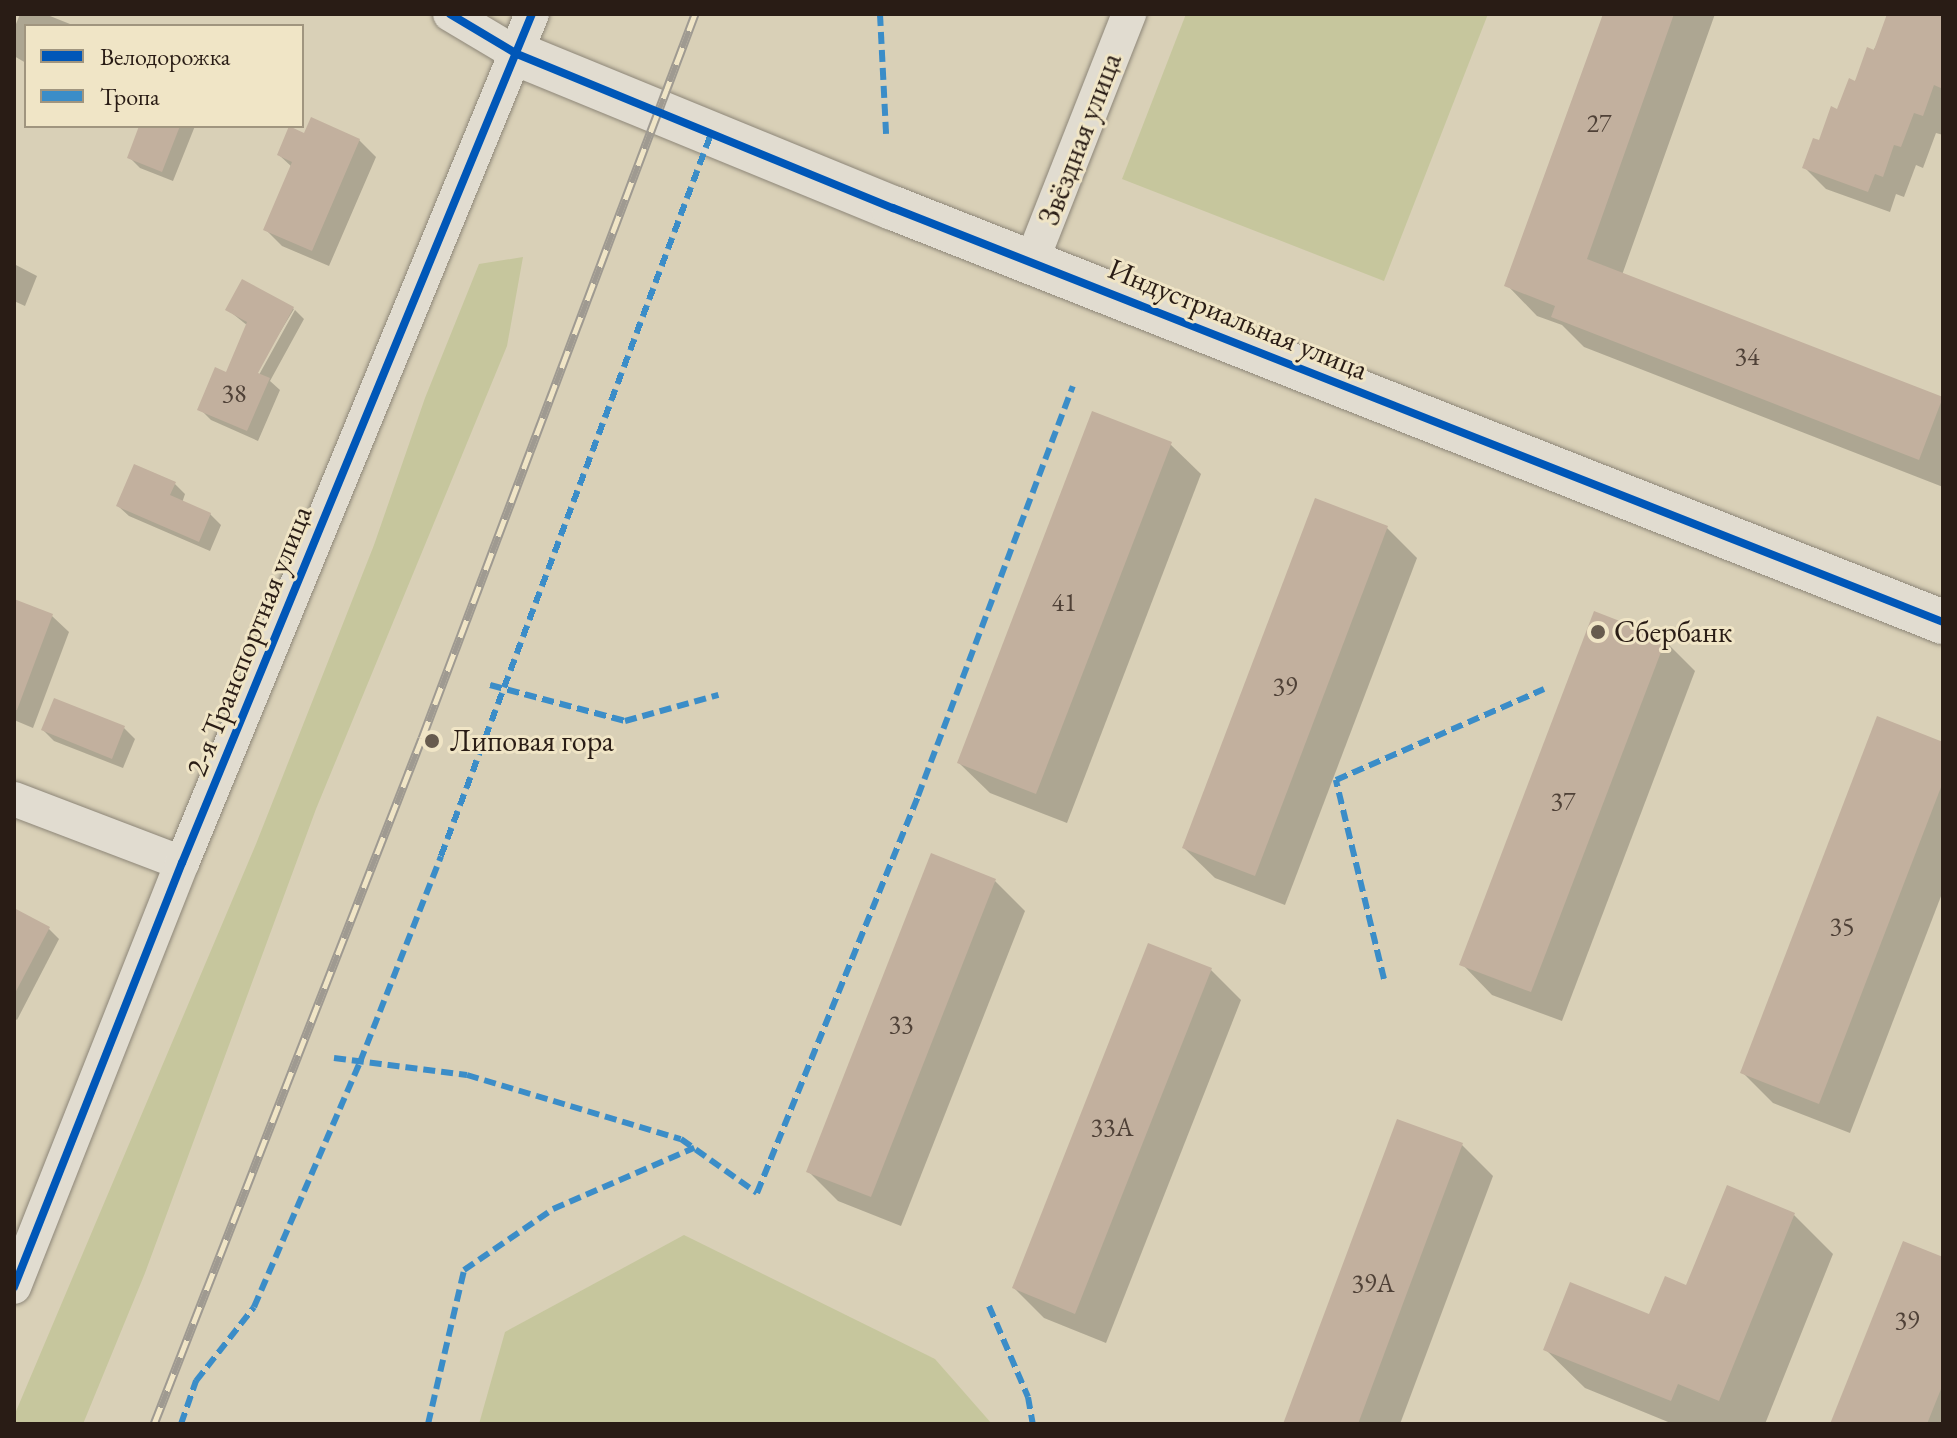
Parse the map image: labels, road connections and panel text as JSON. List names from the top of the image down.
{
  "streets": {
    "street": ["Звёздная улица", "Индустриальная улица", "2-я Транспортная улица"]
  },
  "crossings": [
    ["Звёздная улица", "Индустриальная улица"],
    ["Индустриальная улица", "2-я Транспортная улица"]
  ],
  "places": ["Сбербанк", "Липовая гора"],
  "house_numbers": [
    "27",
    "34",
    "38",
    "41",
    "39",
    "37",
    "35",
    "33",
    "33А",
    "39А",
    "39"
  ],
  "legend": ["Велодорожка", "Тропа"]
}
